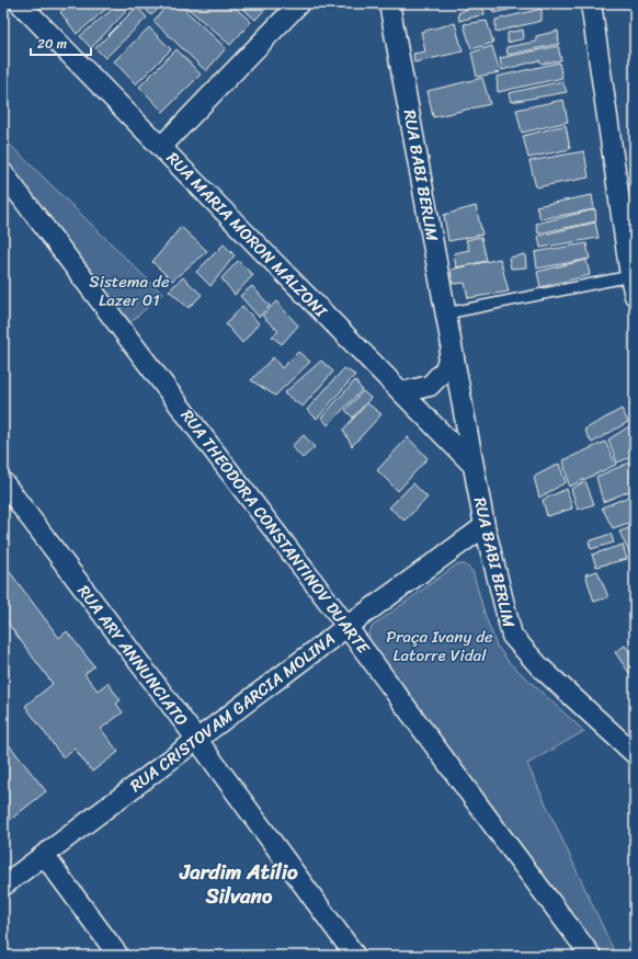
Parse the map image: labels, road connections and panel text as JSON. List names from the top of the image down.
{
  "streets": {
    "street": [
      "RUA BABI BERLIM",
      "RUA MARIA MORON MALZONI",
      "RUA THEODORA CONSTANTINOV DUARTE",
      "RUA ARY ANNUNCIATO",
      "RUA CRISTOVAM GARCIA MOLINA"
    ]
  },
  "crossings": [
    ["RUA BABI BERLIM", "RUA MARIA MORON MALZONI"],
    ["RUA BABI BERLIM", "RUA CRISTOVAM GARCIA MOLINA"],
    ["RUA THEODORA CONSTANTINOV DUARTE", "RUA CRISTOVAM GARCIA MOLINA"],
    ["RUA ARY ANNUNCIATO", "RUA CRISTOVAM GARCIA MOLINA"]
  ],
  "districts": ["Jardim Atílio Silvano"],
  "parks": ["Sistema de Lazer 01", "Praça Ivany de Latorre Vidal"],
  "scale_bar": "20 m"
}
